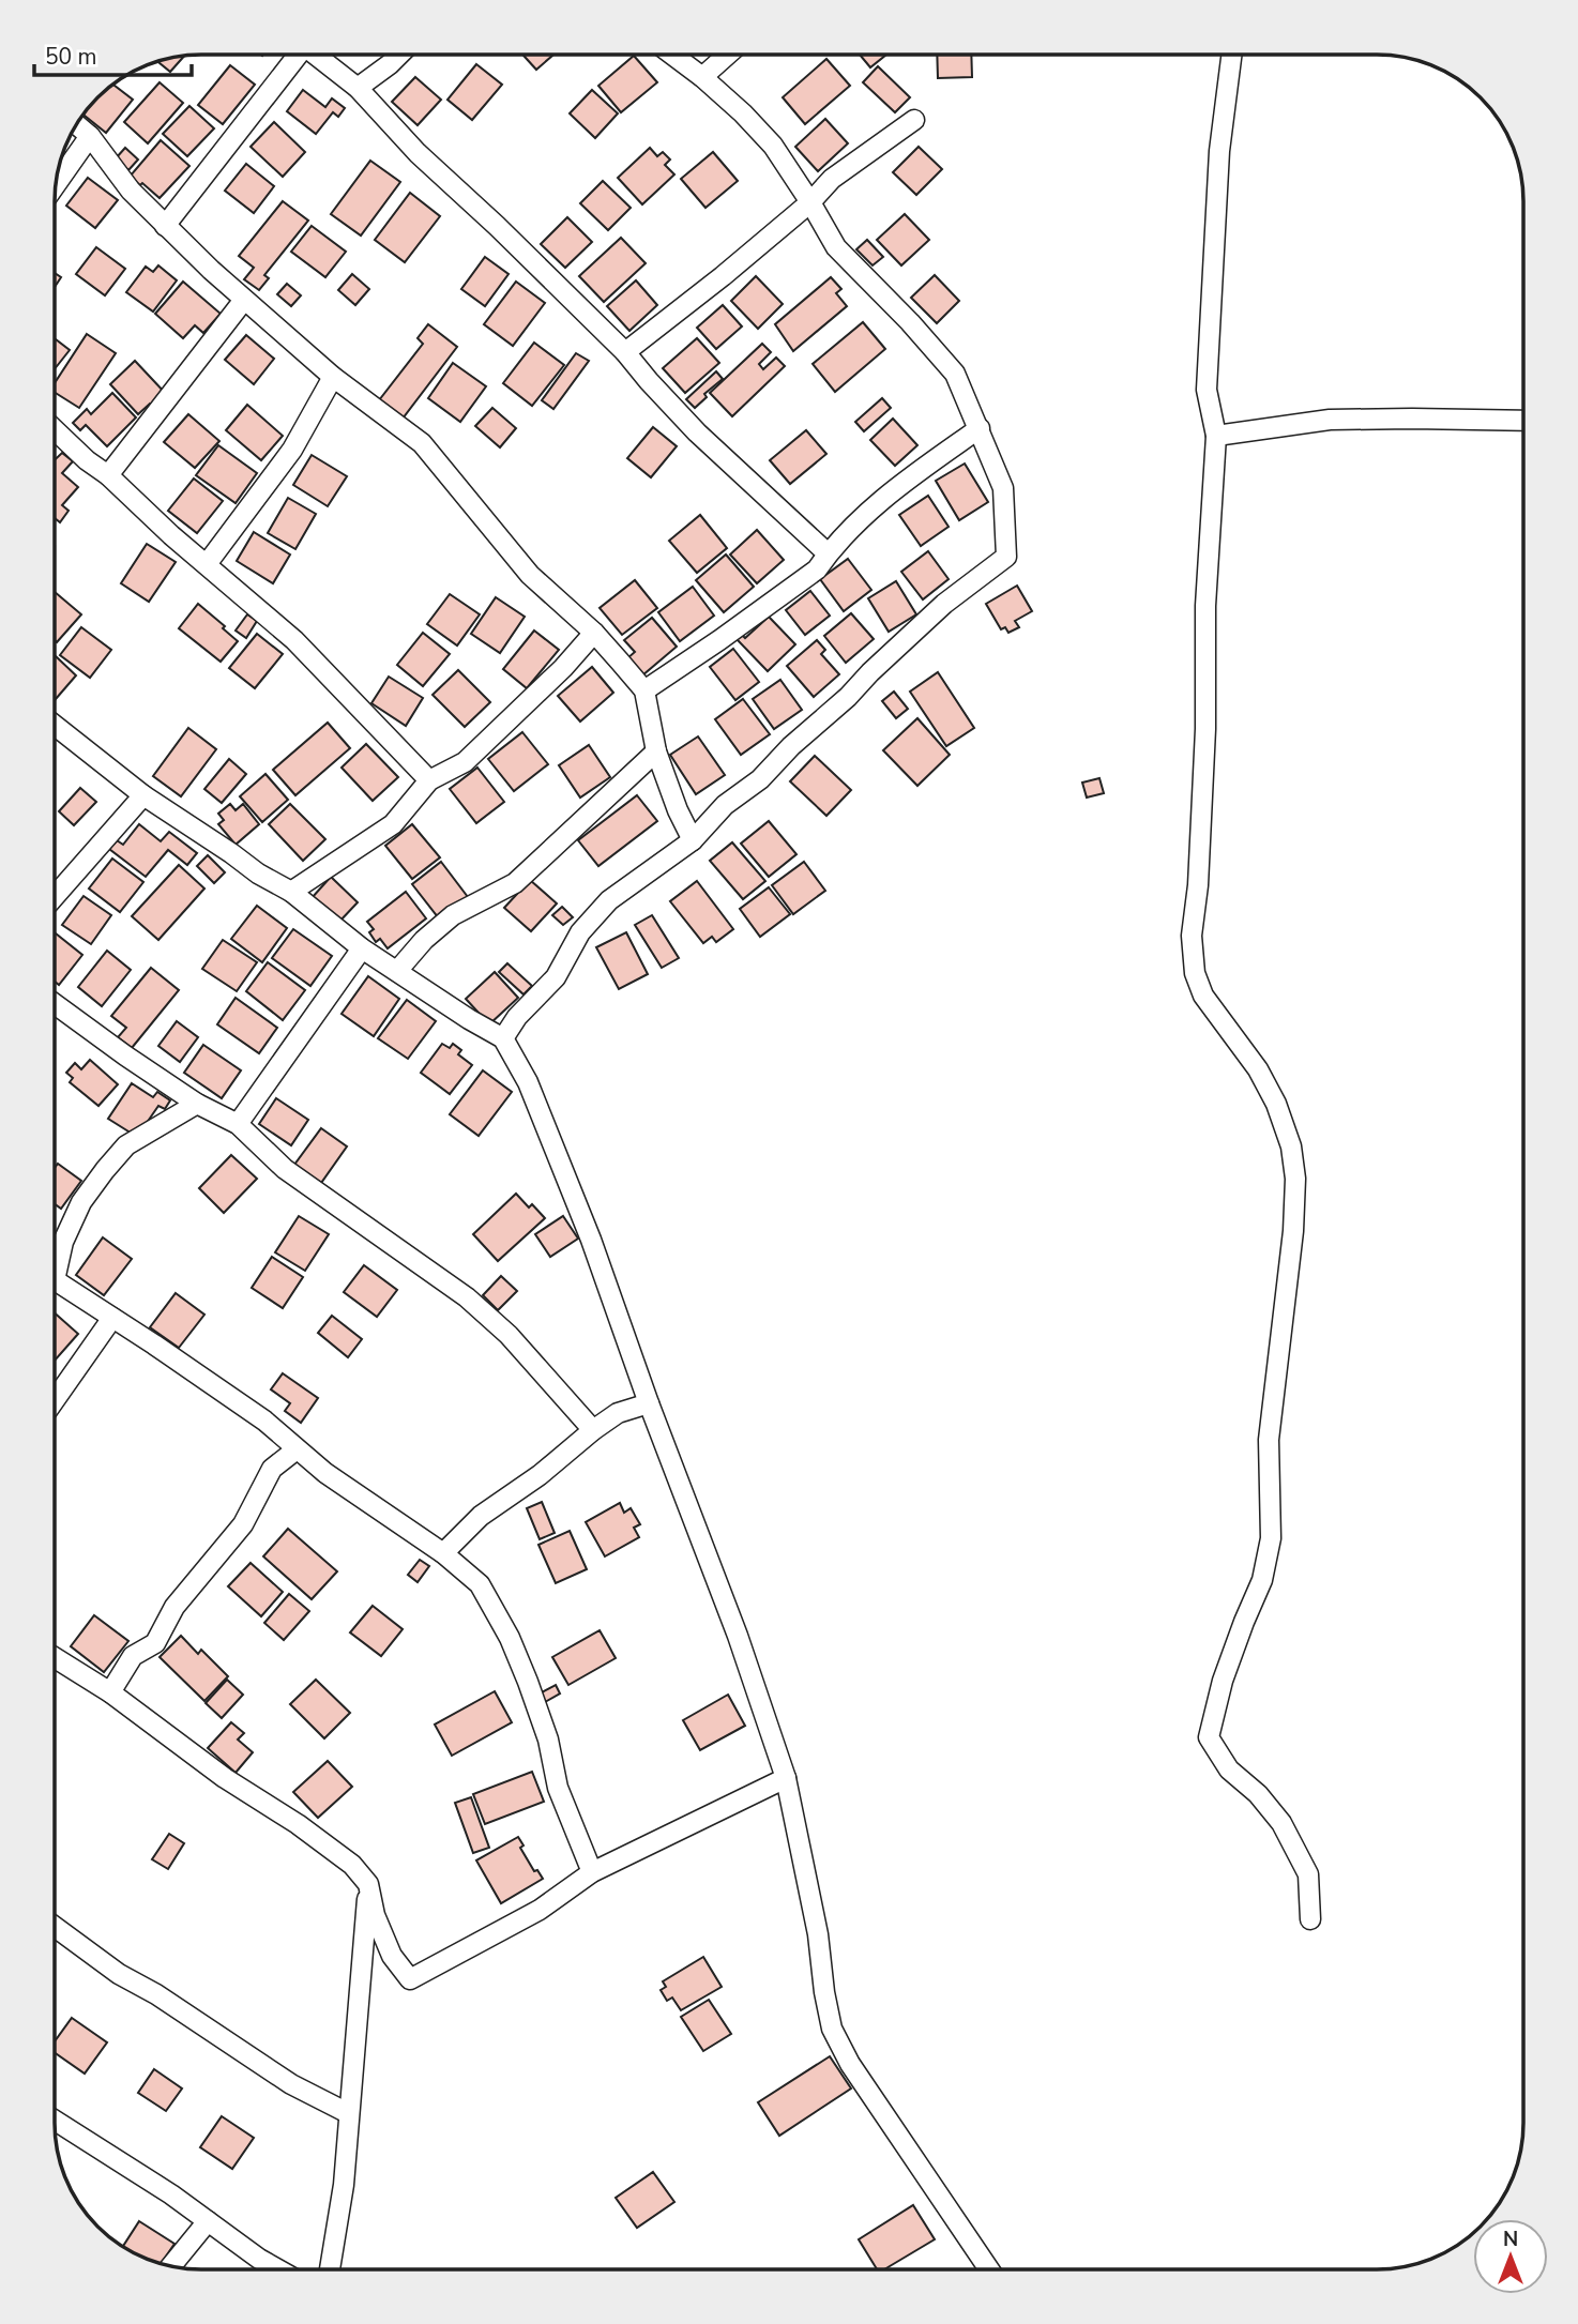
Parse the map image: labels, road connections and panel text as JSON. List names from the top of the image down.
{
  "scale_bar": "50 m",
  "north": "top"
}
